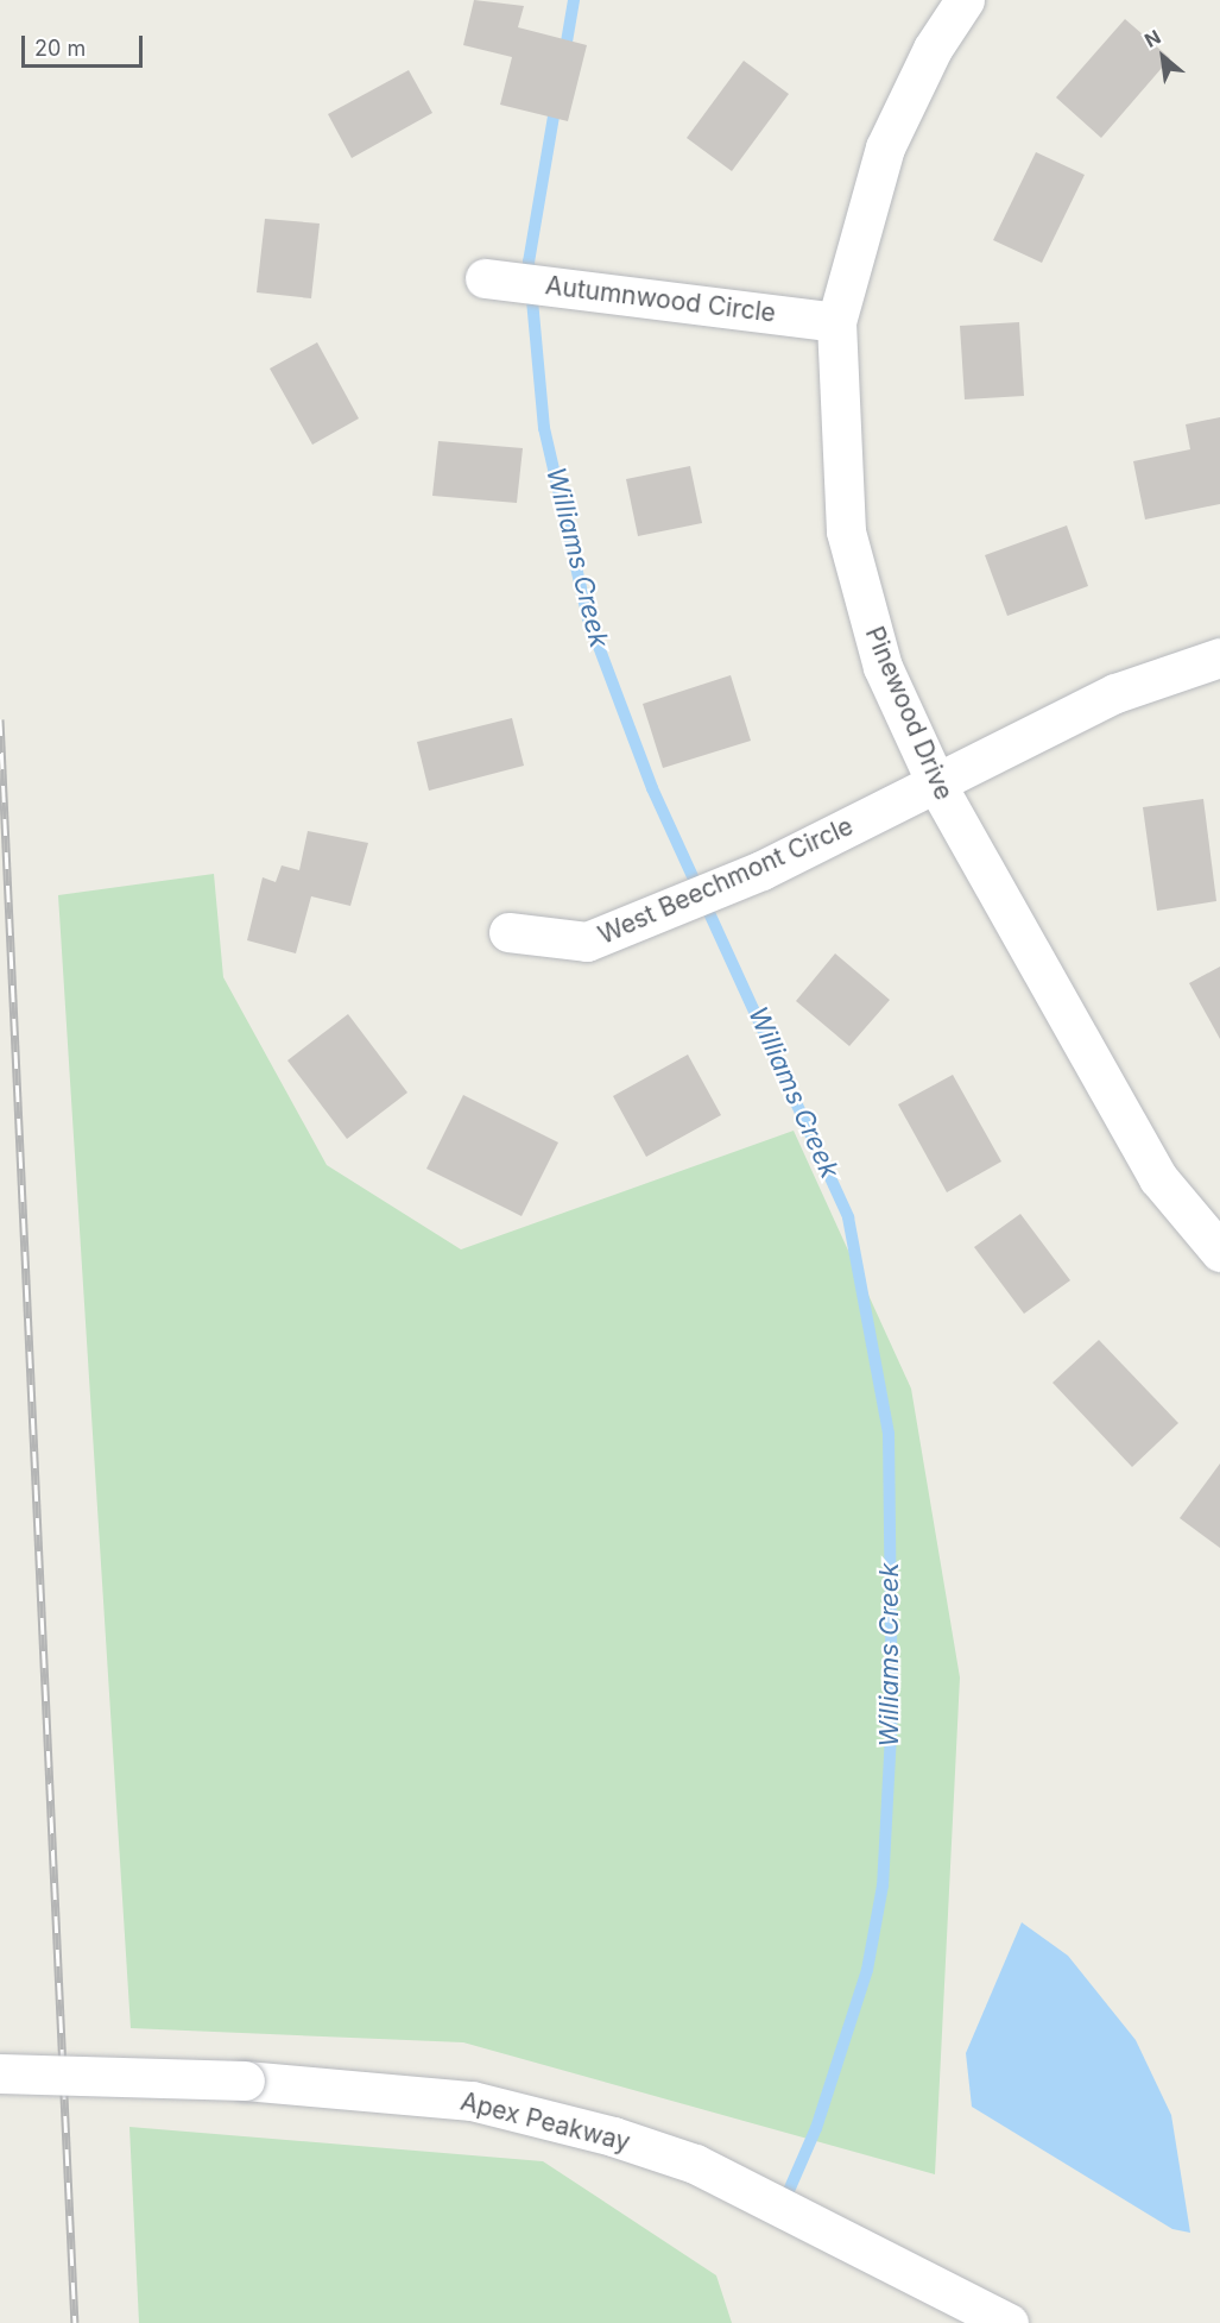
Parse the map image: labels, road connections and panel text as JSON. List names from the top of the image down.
{
  "streets": {
    "street": [
      "Autumnwood Circle",
      "Pinewood Drive",
      "West Beechmont Circle",
      "Apex Peakway"
    ]
  },
  "crossings": [
    ["Autumnwood Circle", "Pinewood Drive"],
    ["Pinewood Drive", "West Beechmont Circle"]
  ],
  "water": ["Williams Creek"],
  "scale_bar": "20 m",
  "north": "top left"
}
